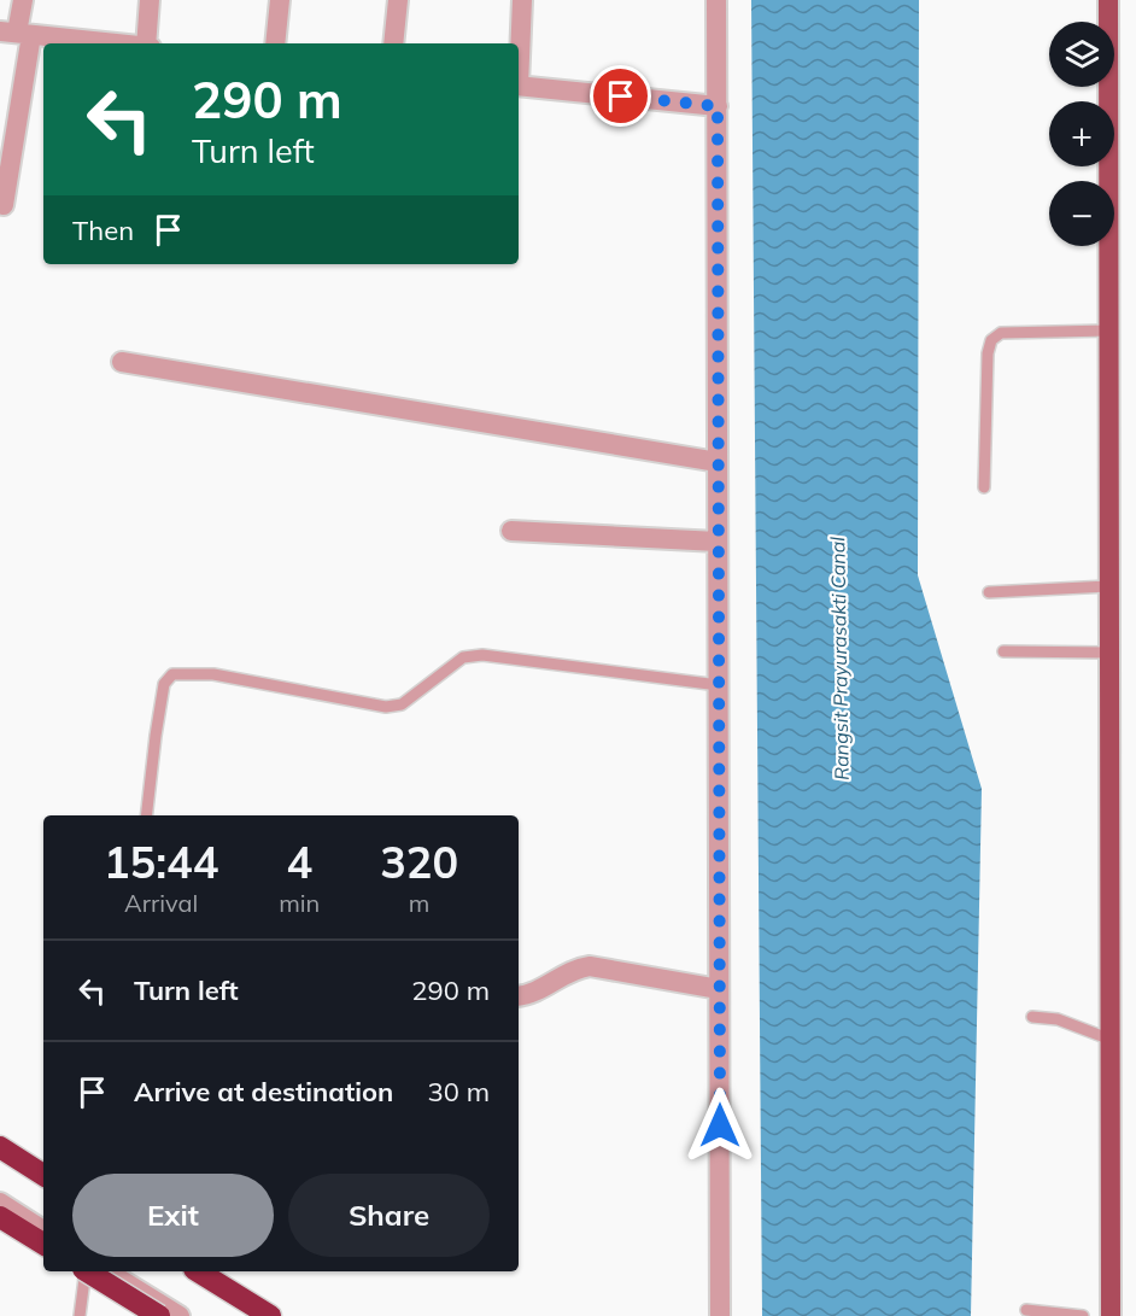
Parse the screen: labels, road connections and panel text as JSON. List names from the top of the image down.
{
  "water": ["Rangsit Prayurasakti Canal"],
  "page": {
    "map_buttons": ["+", "−"],
    "turn": ["290 m", "Turn left"],
    "then": "Then",
    "eta": [
      "15:44",
      "Arrival",
      "4",
      "min",
      "320",
      "m"
    ],
    "list": [
      {
        "name": "Turn left",
        "value": "290 m"
      },
      {
        "name": "Arrive at destination",
        "value": "30 m"
      }
    ],
    "buttons": ["Exit", "Share"]
  }
}
